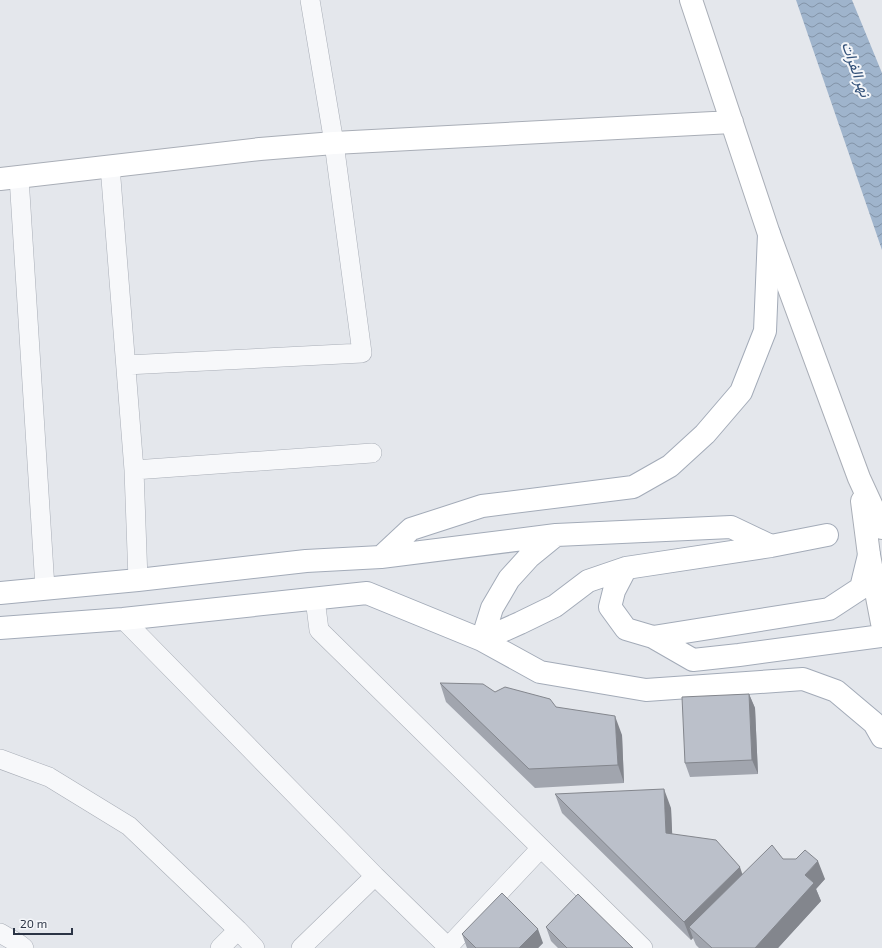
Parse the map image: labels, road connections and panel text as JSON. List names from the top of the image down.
{
  "water": ["نهر الفرات"],
  "scale_bar": "20 m"
}
